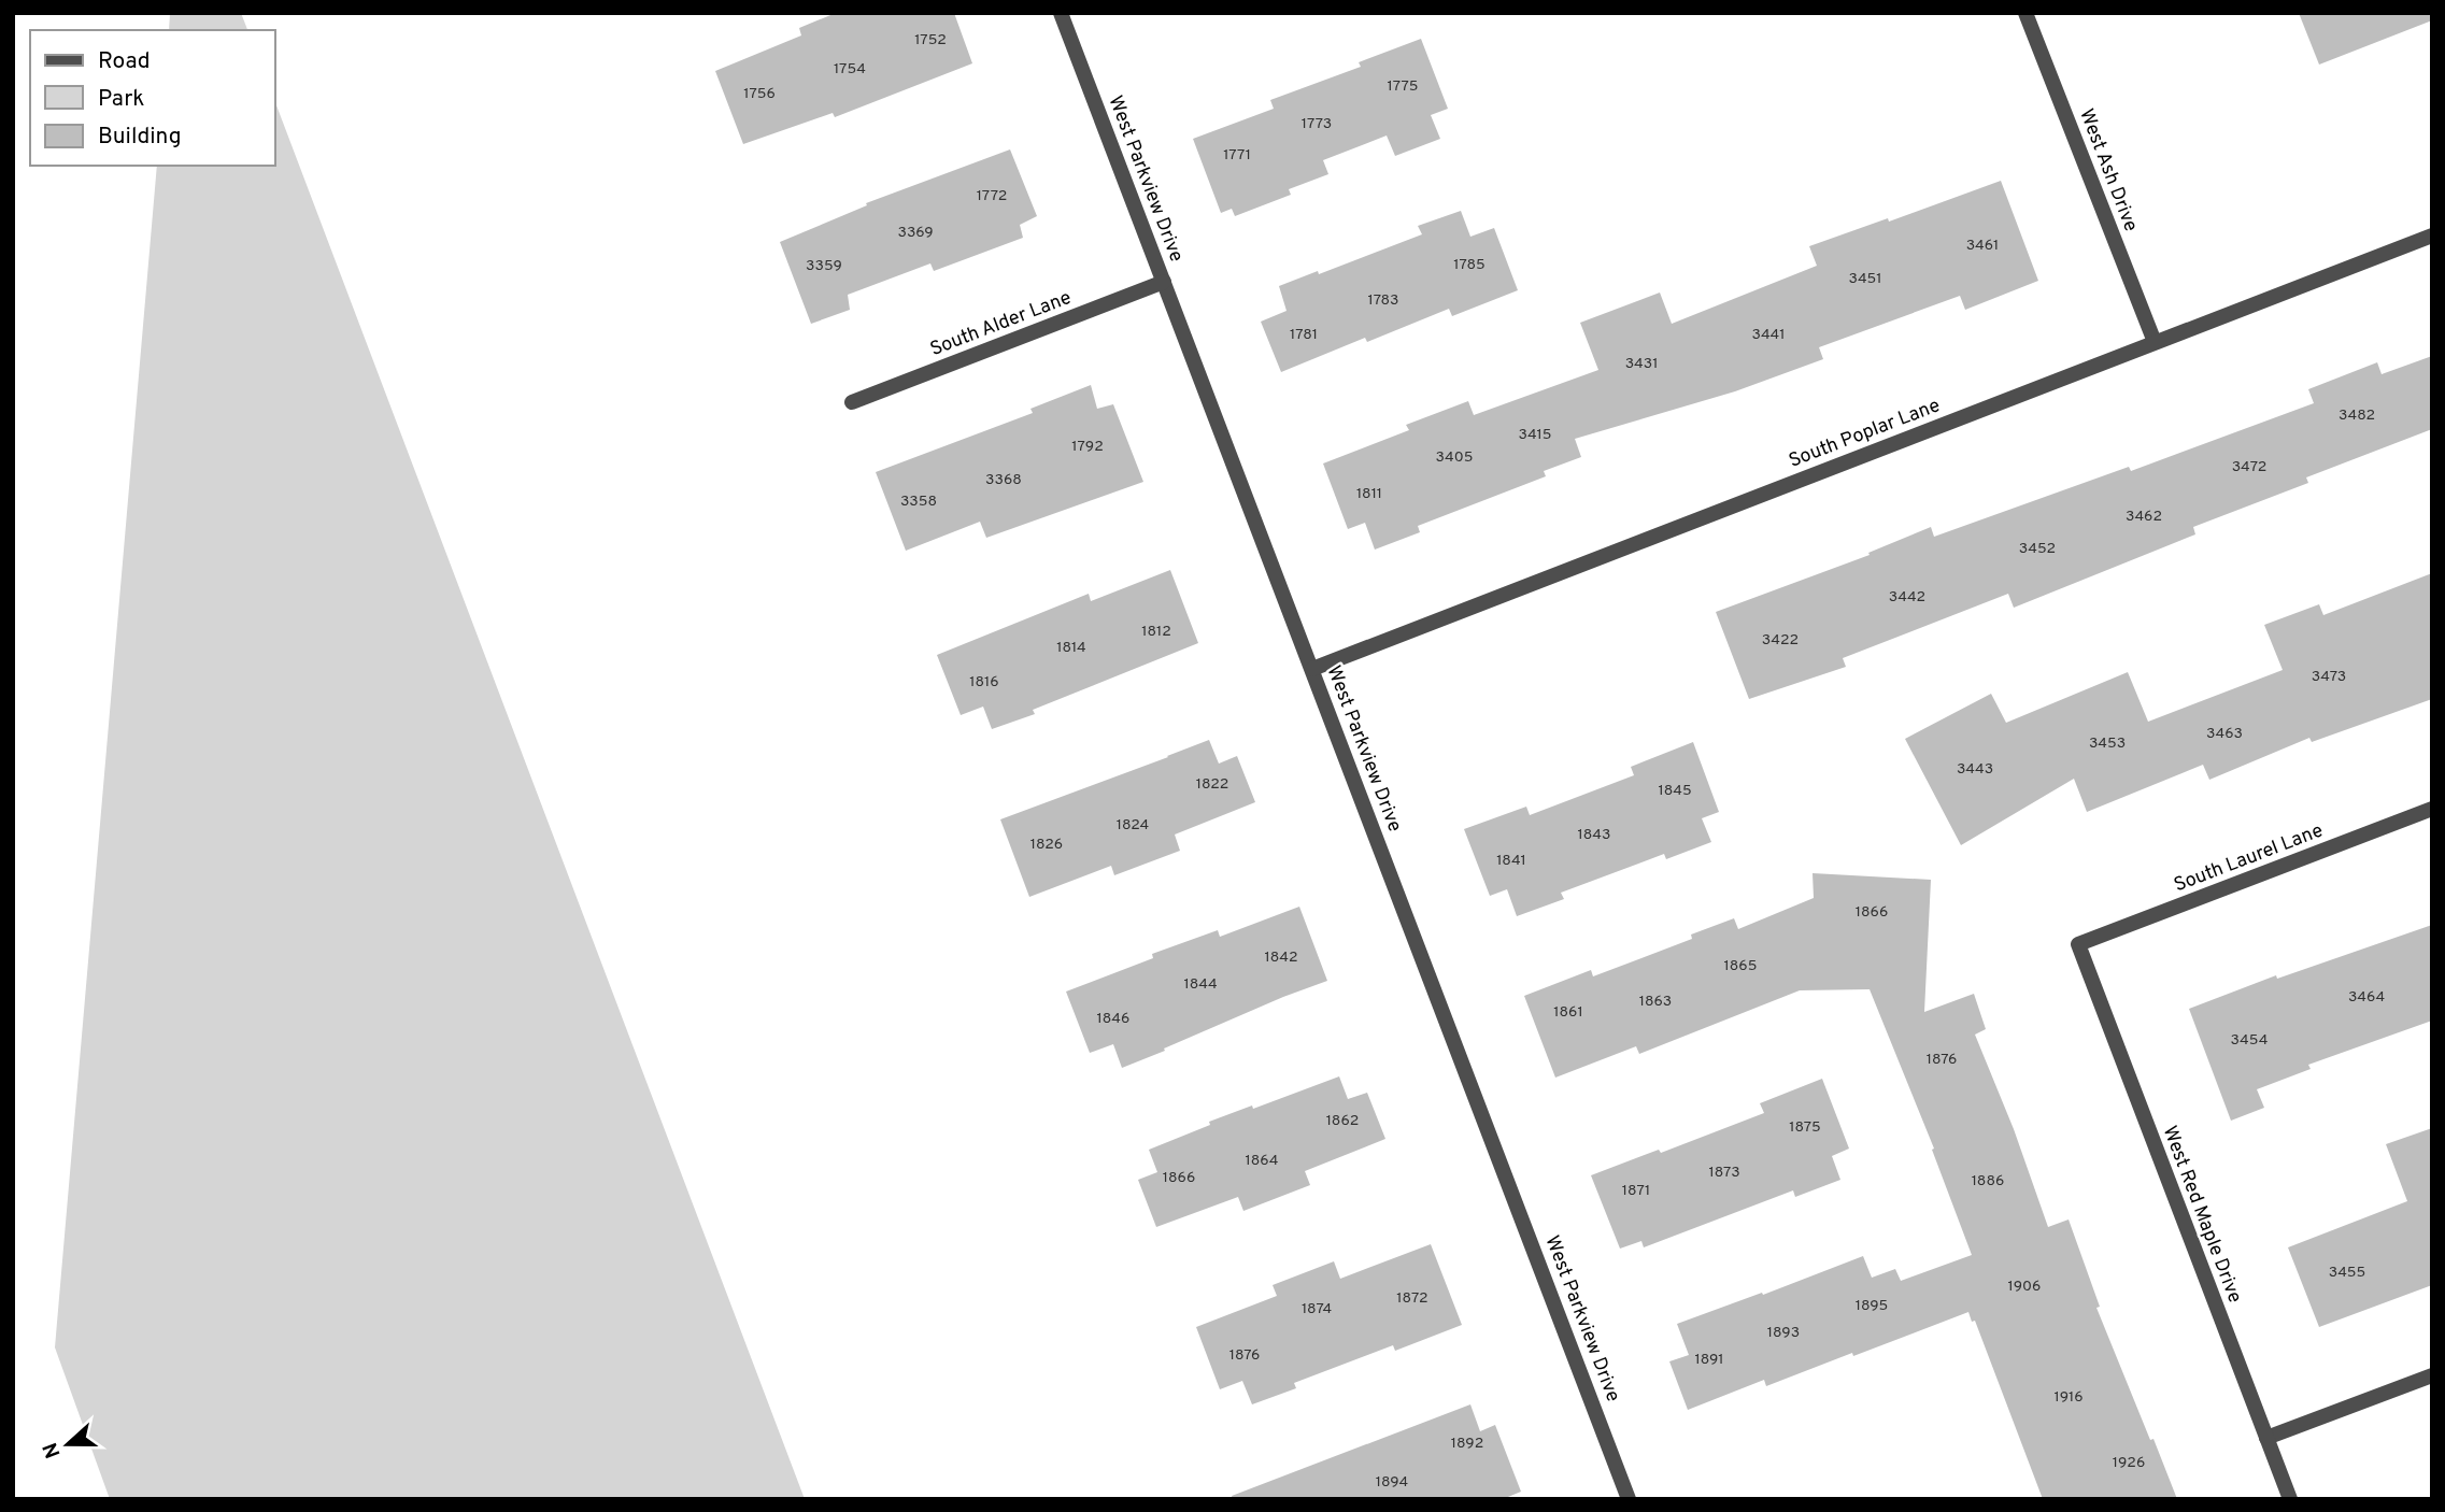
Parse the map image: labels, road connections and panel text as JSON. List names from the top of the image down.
{
  "streets": {
    "street": [
      "West Ash Drive",
      "West Parkview Drive",
      "South Alder Lane",
      "South Poplar Lane",
      "South Laurel Lane",
      "West Red Maple Drive"
    ]
  },
  "crossings": [
    ["West Ash Drive", "South Poplar Lane"],
    ["West Parkview Drive", "South Alder Lane"],
    ["West Parkview Drive", "South Poplar Lane"],
    ["South Laurel Lane", "West Red Maple Drive"]
  ],
  "house_numbers": [
    "1752",
    "1754",
    "1775",
    "1756",
    "1773",
    "1771",
    "1772",
    "3369",
    "3461",
    "1785",
    "3359",
    "3451",
    "1783",
    "1781",
    "3441",
    "3431",
    "3482",
    "3415",
    "1792",
    "3405",
    "3472",
    "3368",
    "1811",
    "3358",
    "3462",
    "3452",
    "3442",
    "1812",
    "3422",
    "1814",
    "3473",
    "1816",
    "3463",
    "3453",
    "3443",
    "1822",
    "1845",
    "1824",
    "1843",
    "1826",
    "1841",
    "1866",
    "1842",
    "1865",
    "1844",
    "3464",
    "1863",
    "1861",
    "1846",
    "3454",
    "1876",
    "1862",
    "1875",
    "1864",
    "1873",
    "1866",
    "1886",
    "1871",
    "3455",
    "1906",
    "1872",
    "1895",
    "1874",
    "1893",
    "1876",
    "1891",
    "1916",
    "1892",
    "1926",
    "1894"
  ],
  "legend": ["Road", "Park", "Building"],
  "north": "left"
}
